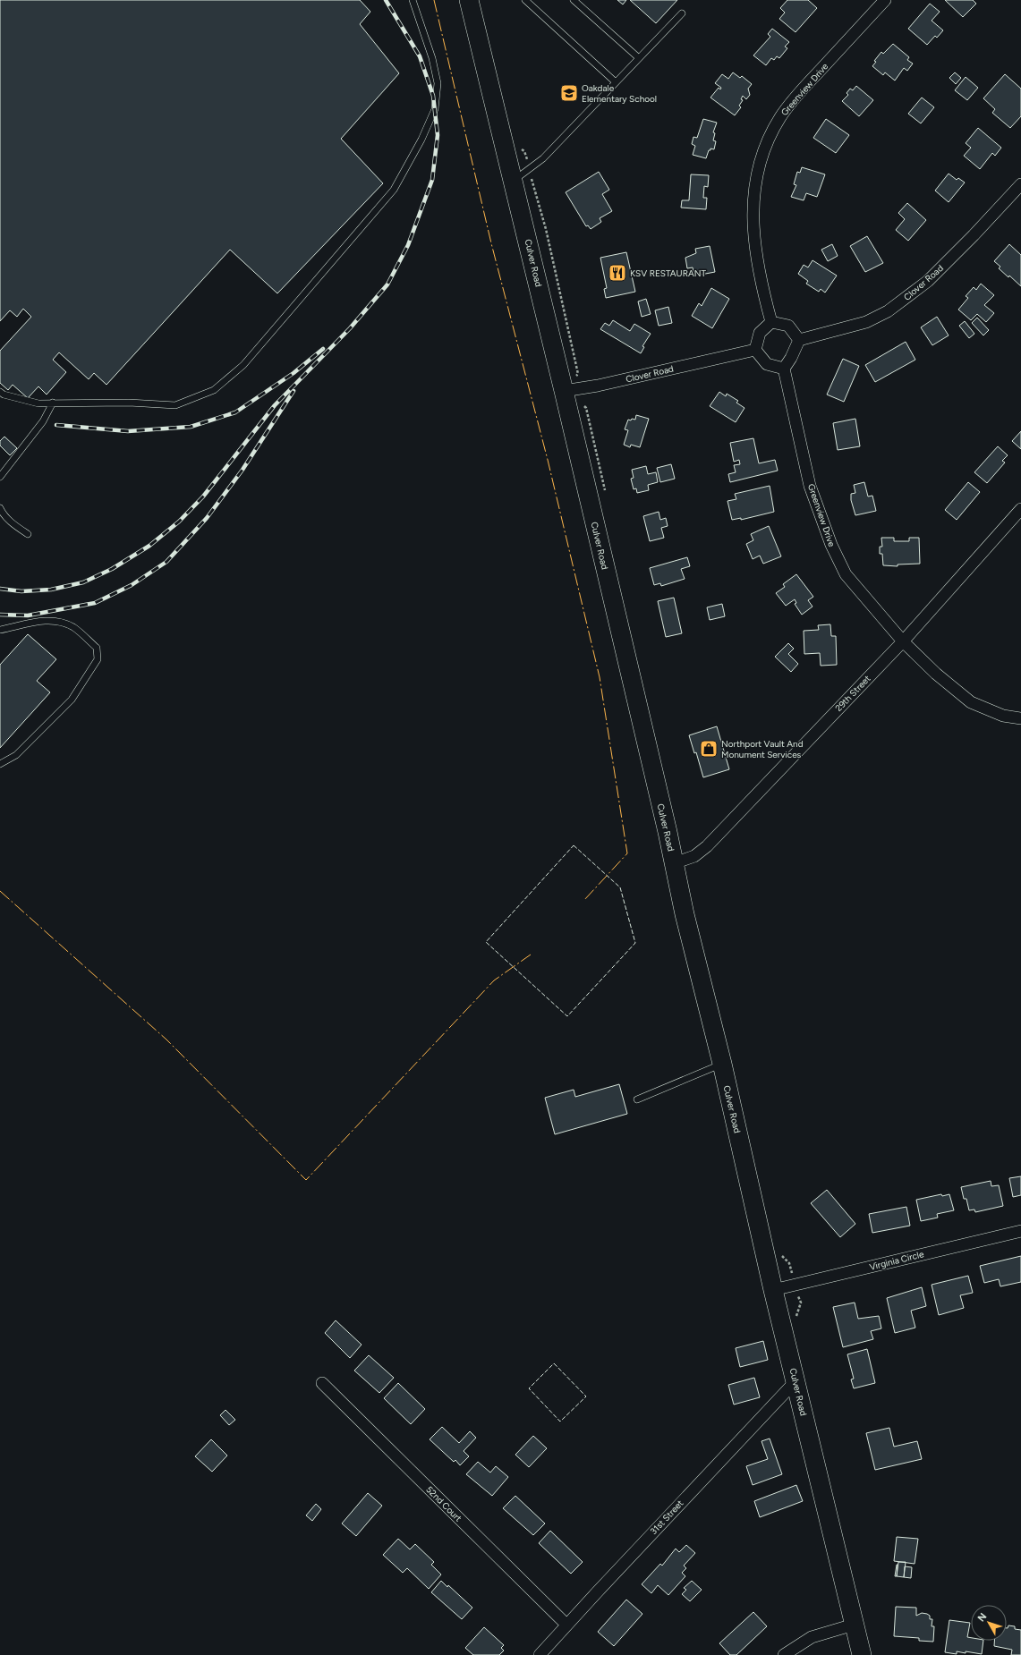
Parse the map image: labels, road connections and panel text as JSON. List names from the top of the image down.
{
  "streets": {
    "main road": ["Culver Road"],
    "street": [
      "Greenview Drive",
      "Clover Road",
      "29th Street",
      "Virginia Circle",
      "52nd Court",
      "31st Street"
    ]
  },
  "crossings": [
    ["Greenview Drive", "Clover Road"],
    ["Greenview Drive", "29th Street"],
    ["Culver Road", "Clover Road"],
    ["Culver Road", "29th Street"],
    ["Culver Road", "Virginia Circle"],
    ["Culver Road", "31st Street"],
    ["52nd Court", "31st Street"]
  ],
  "places": {
    "school or university": ["Oakdale Elementary School"],
    "restaurant": ["KSV RESTAURANT"],
    "shop": ["Northport Vault And Monument Services"]
  },
  "north": "top left"
}
